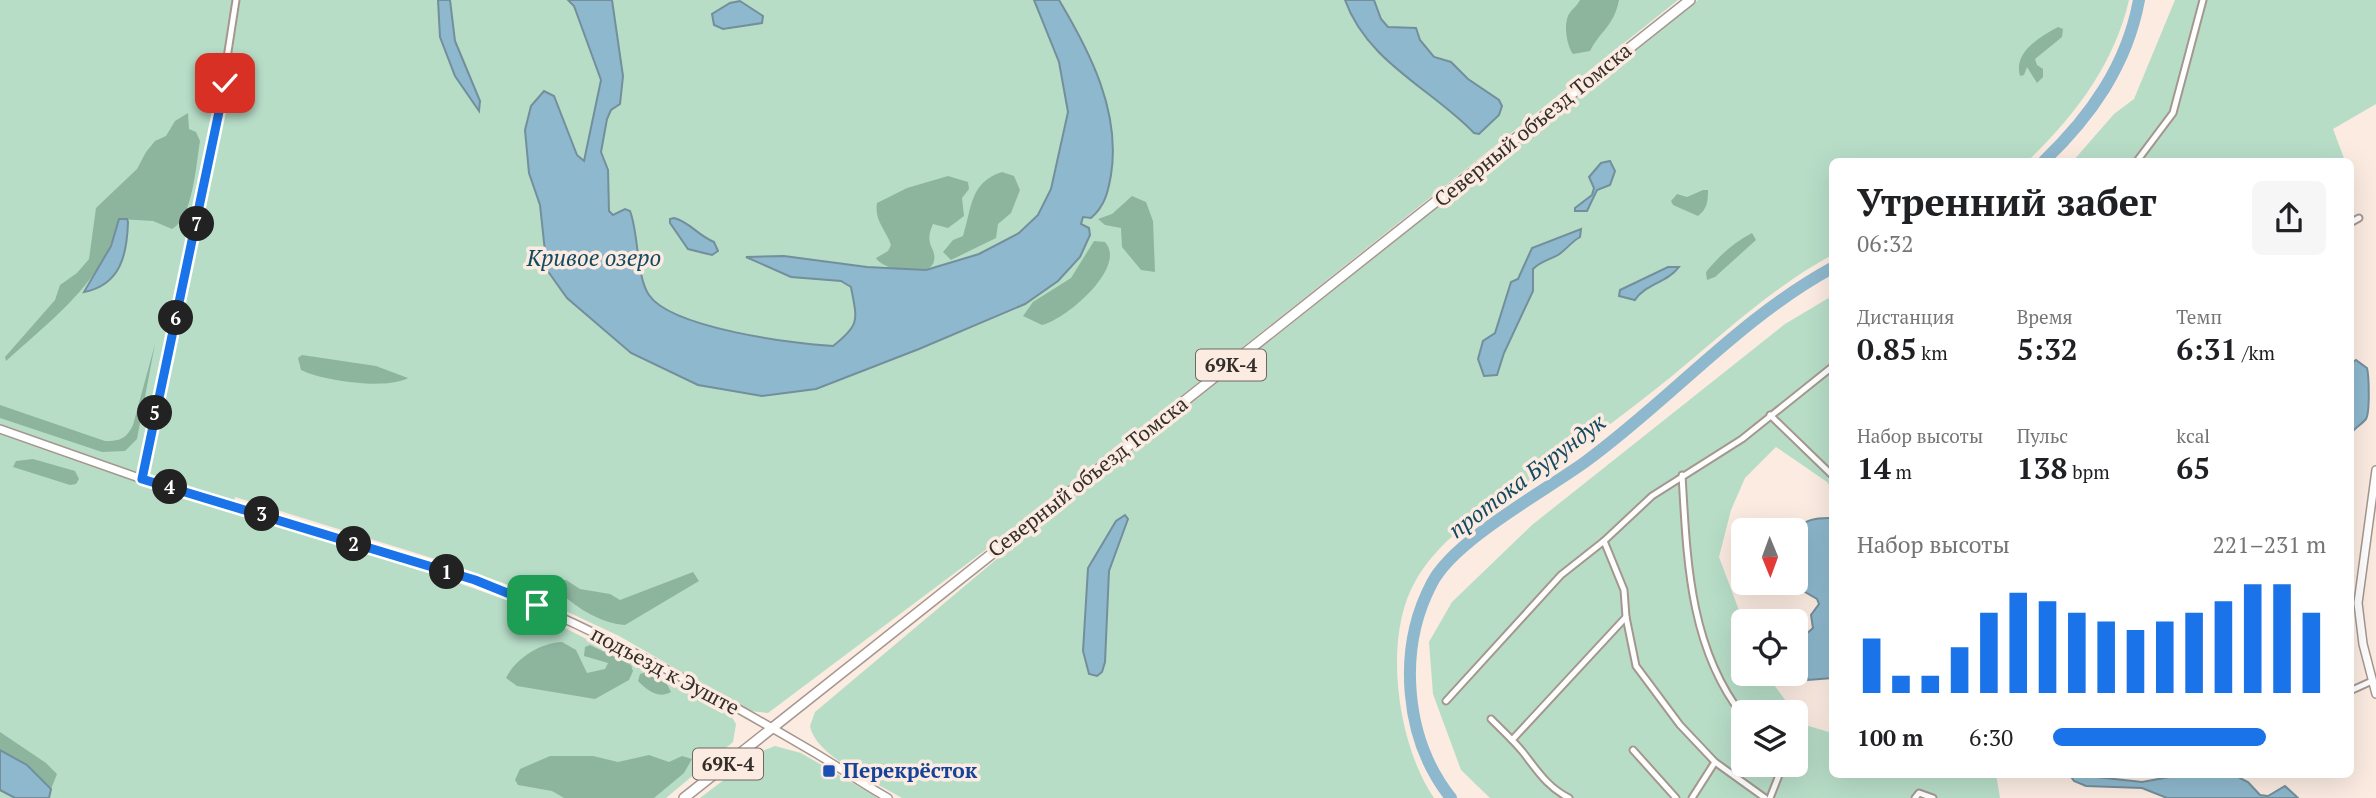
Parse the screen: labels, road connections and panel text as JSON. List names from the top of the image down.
{
  "streets": {
    "main road": ["Северный объезд Томска", "69К-4"],
    "street": ["подъезд к Эуште"]
  },
  "crossings": [
    ["Северный объезд Томска", "подъезд к Эуште"]
  ],
  "water": ["Кривое озеро", "протока Бурундук"],
  "places": {
    "transit": ["Перекрёсток"]
  },
  "north": "bottom",
  "page": {
    "heading": ["Утренний забег", "06:32"],
    "pins": [
      "7",
      "6",
      "5",
      "4",
      "3",
      "2",
      "1"
    ],
    "stats": [
      ["Дистанция", "0.85 km"],
      ["Время", "5:32"],
      ["Темп", "6:31 /km"],
      ["Набор высоты", "14 m"],
      ["Пульс", "138 bpm"],
      ["kcal", "65"]
    ],
    "chart": ["Набор высоты", "221–231 m"],
    "list": [
      {
        "name": "100 m",
        "note": "6:30"
      }
    ]
  }
}
